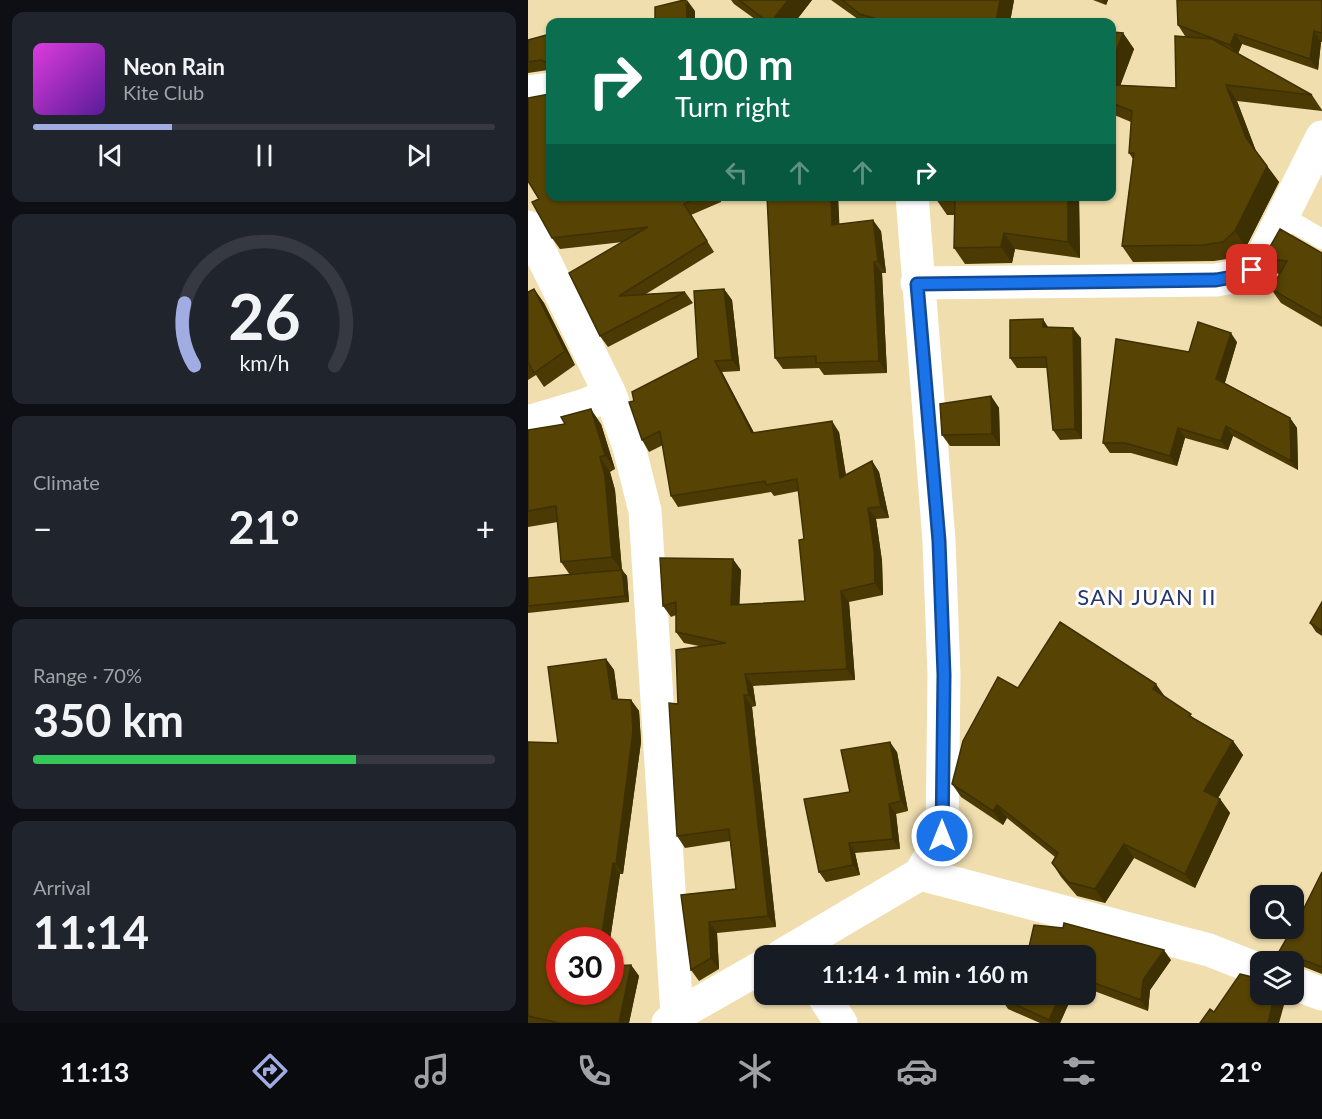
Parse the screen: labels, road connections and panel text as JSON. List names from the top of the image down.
{
  "districts": ["SAN JUAN II"],
  "page": {
    "turn": ["100 m", "Turn right"],
    "song": ["Neon Rain", "Kite Club"],
    "tile": [
      "Climate",
      ["Range · 70%", "350 km"],
      ["Arrival", "11:14"]
    ],
    "heat": ["−", "21°", "+"],
    "limit": "30",
    "trip": "11:14 · 1 min · 160 m",
    "tabs": ["11:13", "21°"],
    "gauge": ["26", "km/h"]
  }
}
